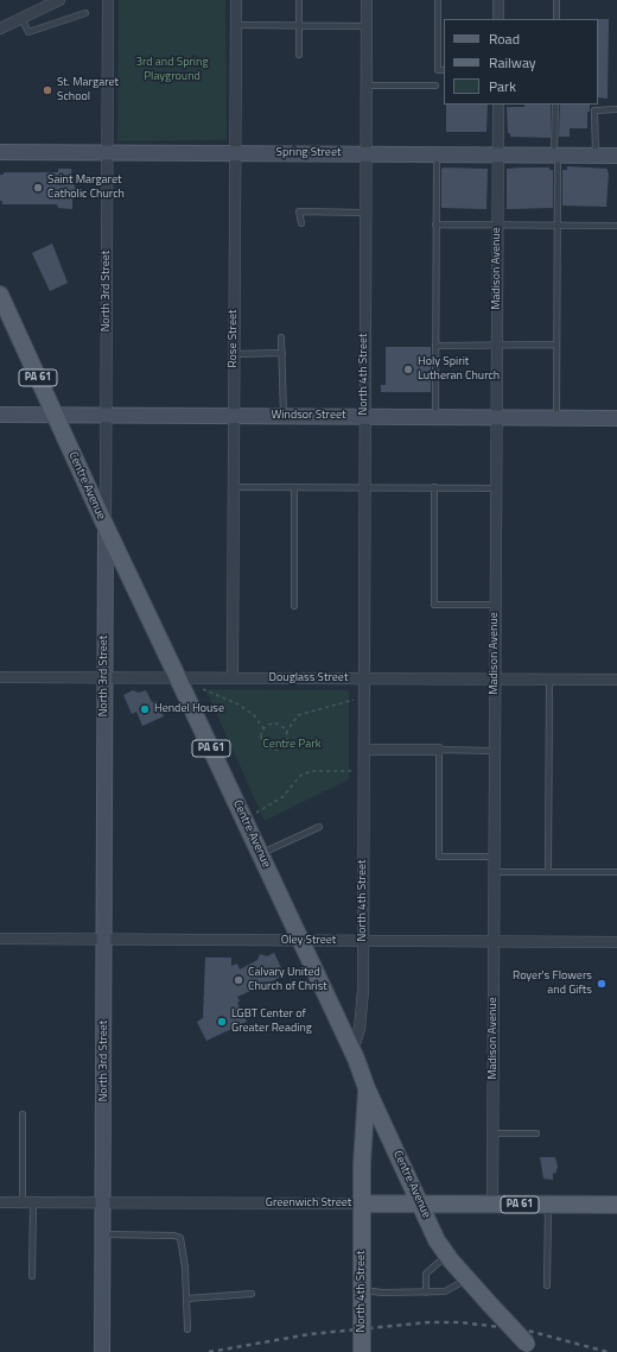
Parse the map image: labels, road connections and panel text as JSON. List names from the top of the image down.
{
  "streets": {
    "main road": [
      "Spring Street",
      "North 3rd Street",
      "North 4th Street",
      "PA 61",
      "Windsor Street",
      "Centre Avenue",
      "Greenwich Street"
    ],
    "street": [
      "Madison Avenue",
      "Rose Street",
      "Douglass Street",
      "Oley Street"
    ]
  },
  "crossings": [
    ["Spring Street", "Madison Avenue"],
    ["Spring Street", "North 3rd Street"],
    ["Spring Street", "Rose Street"],
    ["Spring Street", "North 4th Street"],
    ["Madison Avenue", "Windsor Street"],
    ["Madison Avenue", "Douglass Street"],
    ["Madison Avenue", "Oley Street"],
    ["Madison Avenue", "Greenwich Street"],
    ["North 3rd Street", "Windsor Street"],
    ["North 3rd Street", "Centre Avenue"],
    ["North 3rd Street", "Douglass Street"],
    ["North 3rd Street", "Oley Street"],
    ["North 3rd Street", "Greenwich Street"],
    ["Rose Street", "Windsor Street"],
    ["Rose Street", "Douglass Street"],
    ["North 4th Street", "Windsor Street"],
    ["North 4th Street", "Centre Avenue"],
    ["North 4th Street", "Douglass Street"],
    ["North 4th Street", "Oley Street"],
    ["North 4th Street", "Greenwich Street"],
    ["Windsor Street", "Centre Avenue"],
    ["Centre Avenue", "Douglass Street"],
    ["Centre Avenue", "Oley Street"],
    ["Centre Avenue", "Greenwich Street"]
  ],
  "parks": ["3rd and Spring Playground", "Centre Park"],
  "places": [
    "St. Margaret School",
    "Saint Margaret Catholic Church",
    "Holy Spirit Lutheran Church",
    "Hendel House",
    "Calvary United Church of Christ",
    "Royer's Flowers and Gifts",
    "LGBT Center of Greater Reading"
  ],
  "legend": ["Road", "Railway", "Park"]
}
